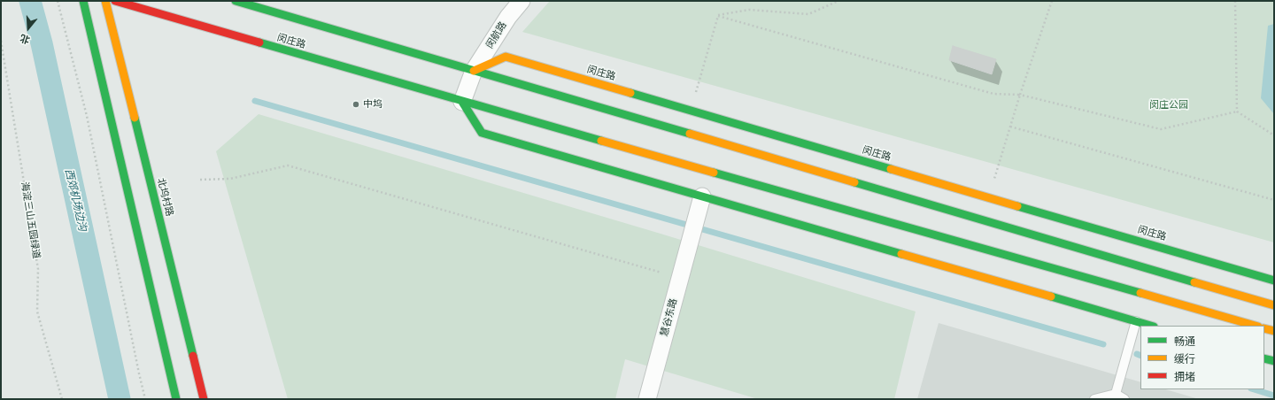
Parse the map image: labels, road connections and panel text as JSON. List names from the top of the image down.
{
  "streets": {
    "main road": ["闵庄路", "北坞村路"],
    "street": ["闵航路", "慧谷东路"],
    "path": ["海淀三山五园绿道"]
  },
  "crossings": [
    ["闵航路", "闵庄路"]
  ],
  "water": ["西郊机场边沟"],
  "parks": ["闵庄公园"],
  "places": ["中坞"],
  "legend": ["畅通", "缓行", "拥堵"],
  "north": "bottom"
}
